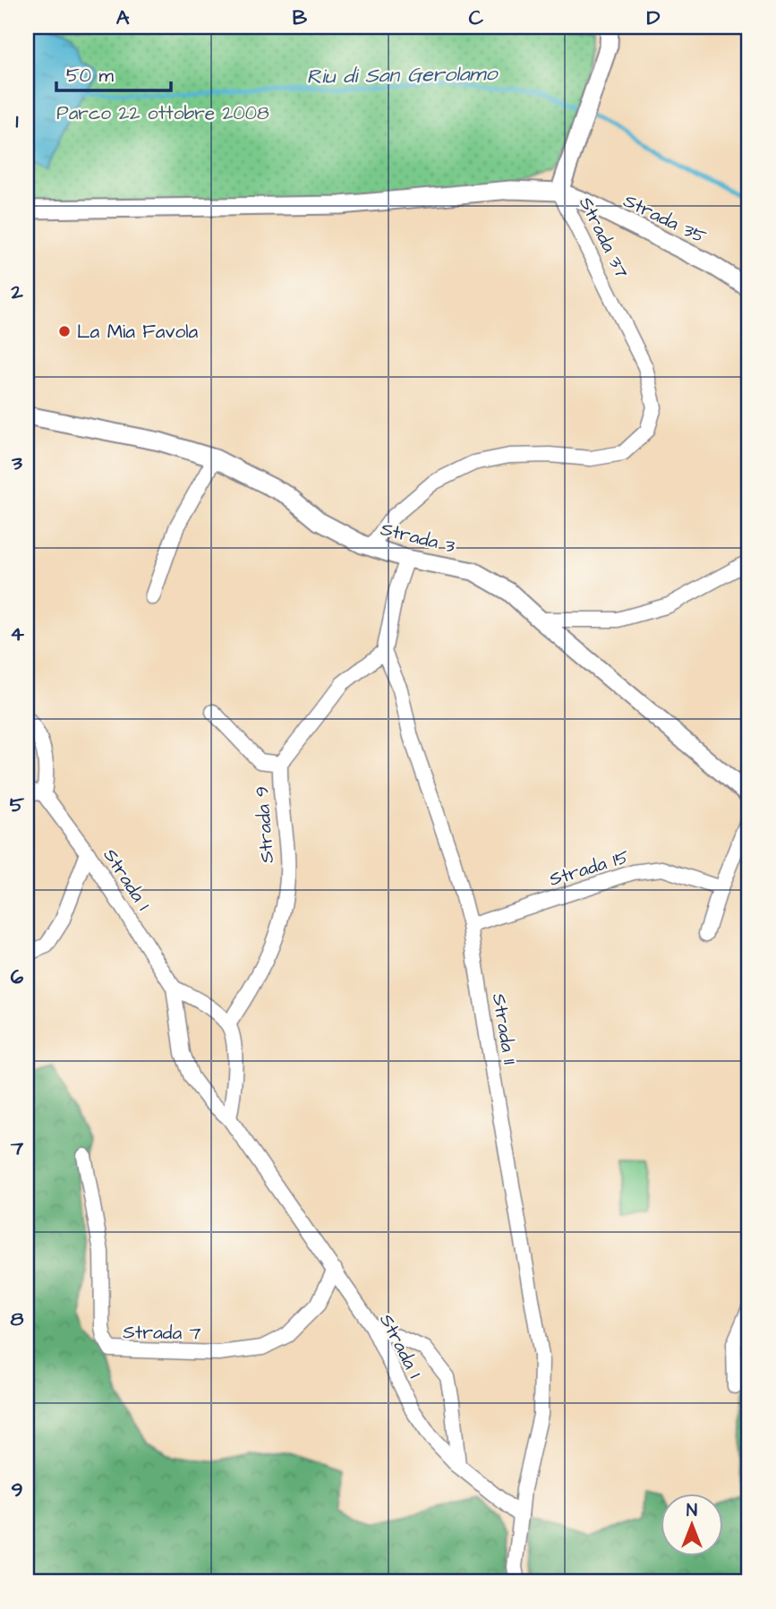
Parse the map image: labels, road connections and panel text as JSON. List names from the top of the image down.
{
  "streets": {
    "street": [
      "Strada 35",
      "Strada 37",
      "Strada 3",
      "Strada 9",
      "Strada 15",
      "Strada 1",
      "Strada 11",
      "Strada 7"
    ]
  },
  "crossings": [
    ["Strada 35", "Strada 37"],
    ["Strada 37", "Strada 3"],
    ["Strada 9", "Strada 11"],
    ["Strada 15", "Strada 11"],
    ["Strada 1", "Strada 11"],
    ["Strada 1", "Strada 7"]
  ],
  "water": ["Riu di San Gerolamo"],
  "parks": ["Parco 22 ottobre 2008"],
  "places": ["La Mia Favola"],
  "scale_bar": "50 m",
  "north": "top",
  "grid": {
    "columns": [
      "A",
      "B",
      "C",
      "D"
    ],
    "rows": [
      "1",
      "2",
      "3",
      "4",
      "5",
      "6",
      "7",
      "8",
      "9"
    ]
  }
}
